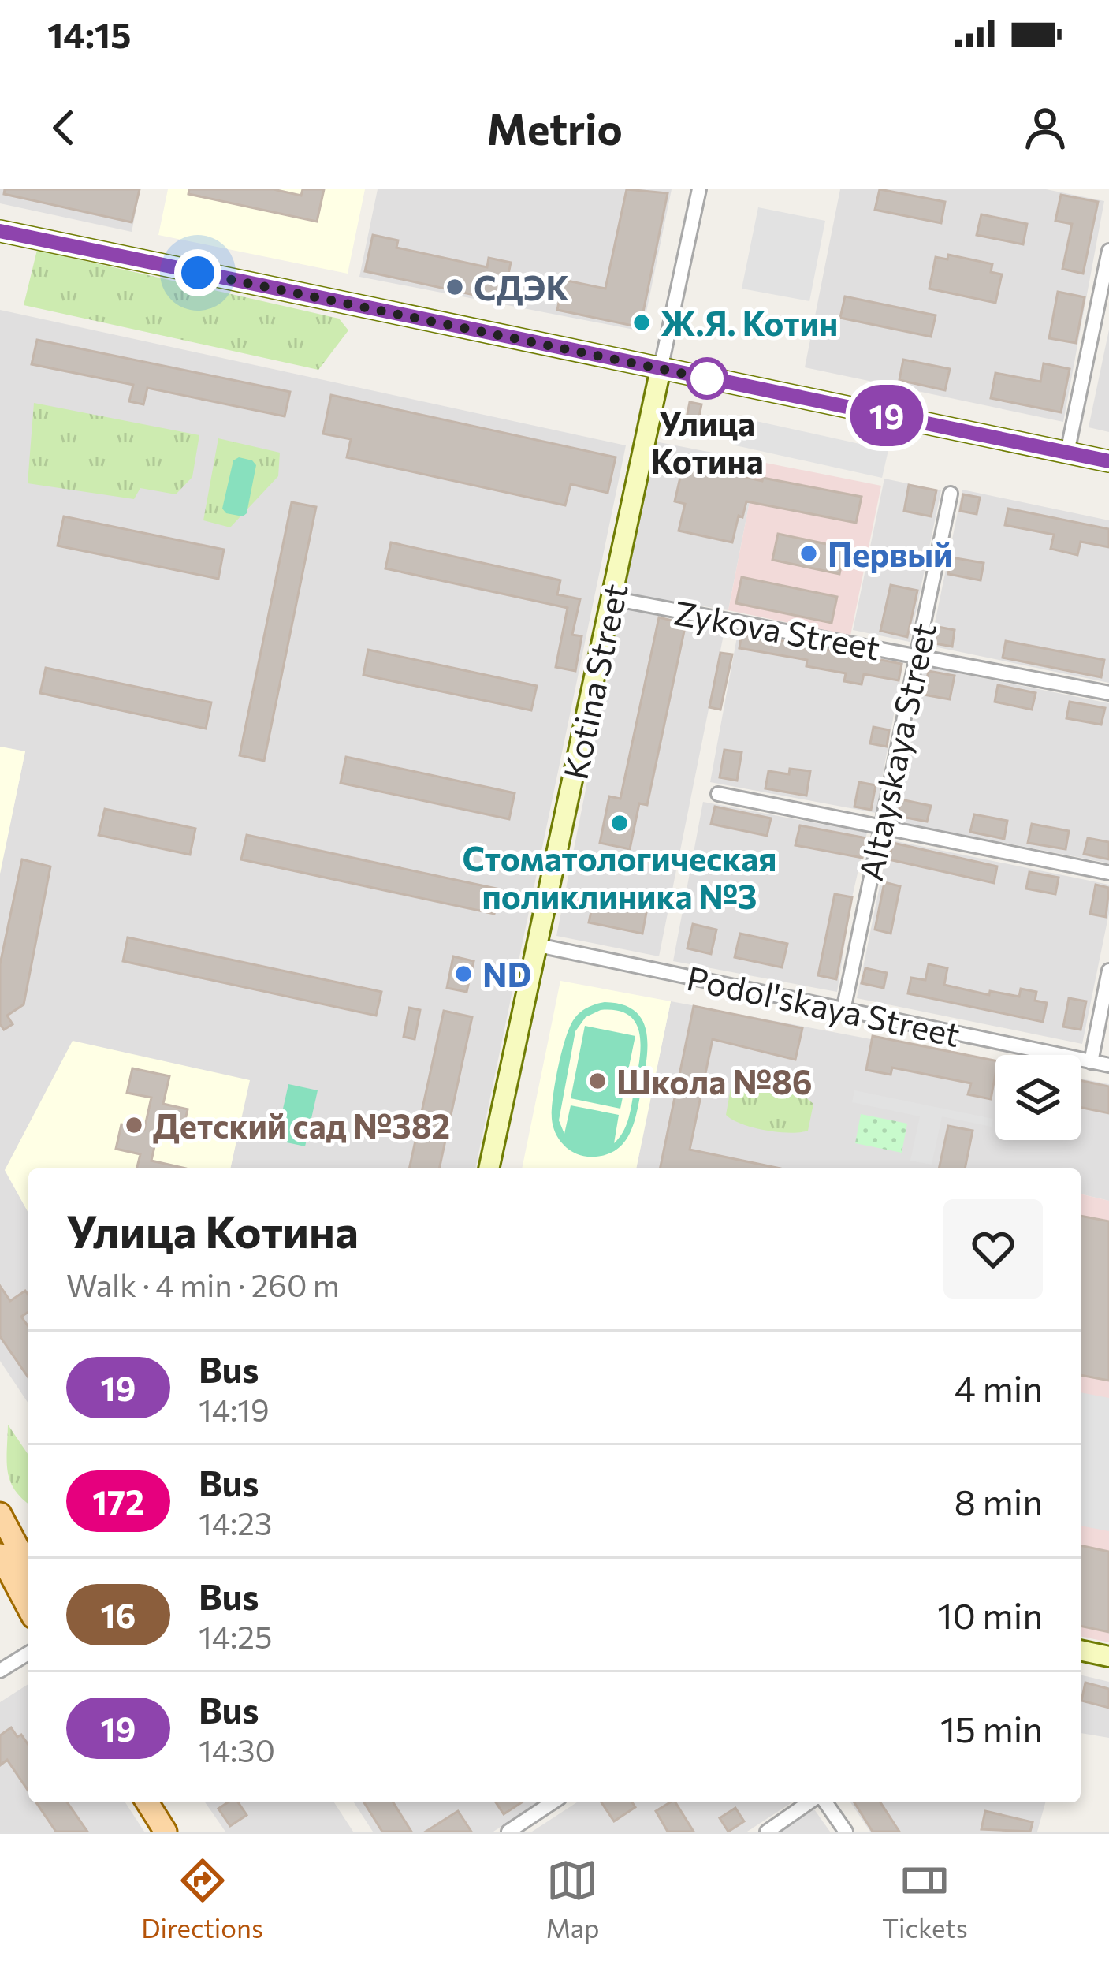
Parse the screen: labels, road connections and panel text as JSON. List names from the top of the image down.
{
  "streets": {
    "main road": ["Kotina Street"],
    "street": ["Zykova Street", "Altayskaya Street", "Podol'skaya Street"]
  },
  "crossings": [
    ["Zykova Street", "Kotina Street"],
    ["Zykova Street", "Altayskaya Street"],
    ["Kotina Street", "Podol'skaya Street"],
    ["Altayskaya Street", "Podol'skaya Street"]
  ],
  "places": [
    "СДЭК",
    "Ж.Я. Котин",
    "Улица Котина",
    "Первый",
    "Стоматологическая поликлиника №3",
    "ND",
    "Школа №86",
    "Детский сад №382"
  ],
  "lines": ["bus line 19"],
  "page": {
    "status": "14:15",
    "header": "Metrio",
    "on_map": "19",
    "heading": ["Улица Котина", "Walk · 4 min · 260 m"],
    "list": [
      {
        "mark": "19",
        "name": "Bus",
        "note": "14:19",
        "value": "4 min"
      },
      {
        "mark": "172",
        "name": "Bus",
        "note": "14:23",
        "value": "8 min"
      },
      {
        "mark": "16",
        "name": "Bus",
        "note": "14:25",
        "value": "10 min"
      },
      {
        "mark": "19",
        "name": "Bus",
        "note": "14:30",
        "value": "15 min"
      }
    ],
    "tabs": ["Directions", "Map", "Tickets"]
  }
}
